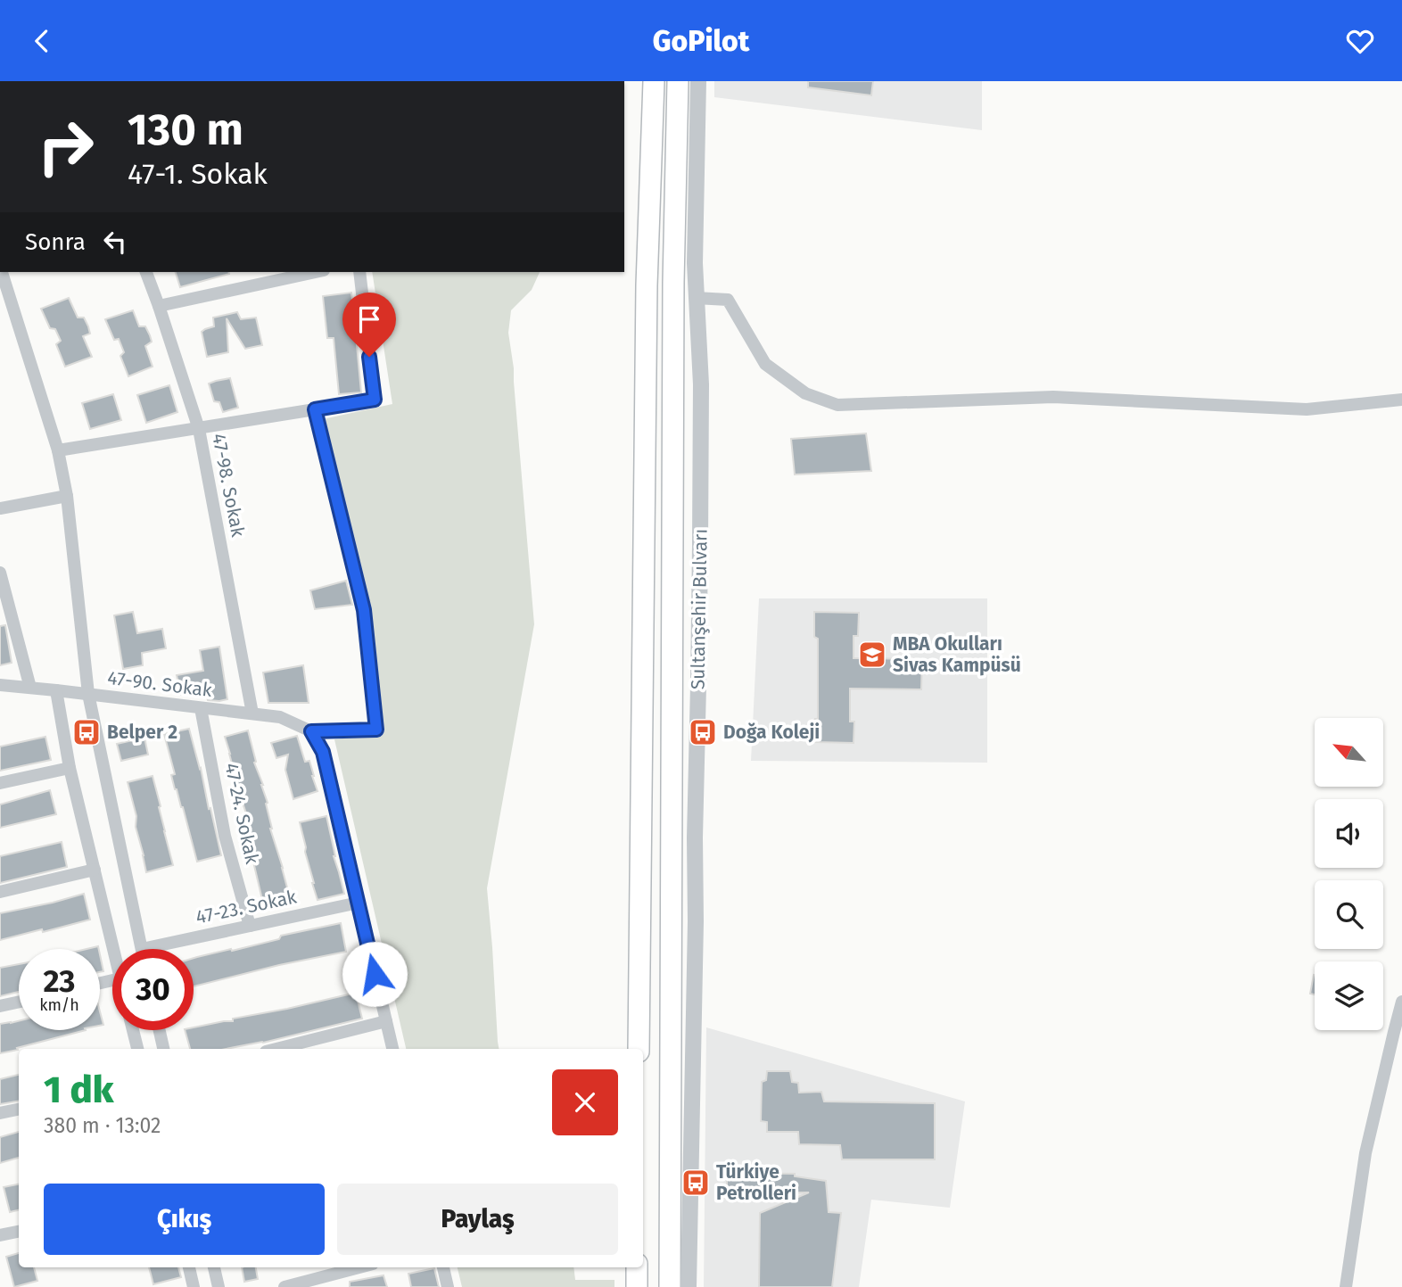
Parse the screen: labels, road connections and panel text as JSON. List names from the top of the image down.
{
  "streets": {
    "highway": ["Sultanşehir Bulvarı"],
    "street": [
      "47-98. Sokak",
      "47-90. Sokak",
      "47-24. Sokak",
      "47-23. Sokak"
    ]
  },
  "crossings": [
    ["47-98. Sokak", "47-90. Sokak"],
    ["47-90. Sokak", "47-24. Sokak"],
    ["47-24. Sokak", "47-23. Sokak"]
  ],
  "places": {
    "school or university": ["MBA Okulları Sivas Kampüsü"],
    "bus stop": ["Belper 2", "Doğa Koleji", "Türkiye Petrolleri"]
  },
  "north": "top left",
  "page": {
    "header": "GoPilot",
    "turn": ["130 m", "47-1. Sokak"],
    "then": "Sonra",
    "speed": "23 km/h",
    "limit": "30",
    "heading": ["1 dk", "380 m · 13:02"],
    "buttons": ["Çıkış", "Paylaş"]
  }
}
